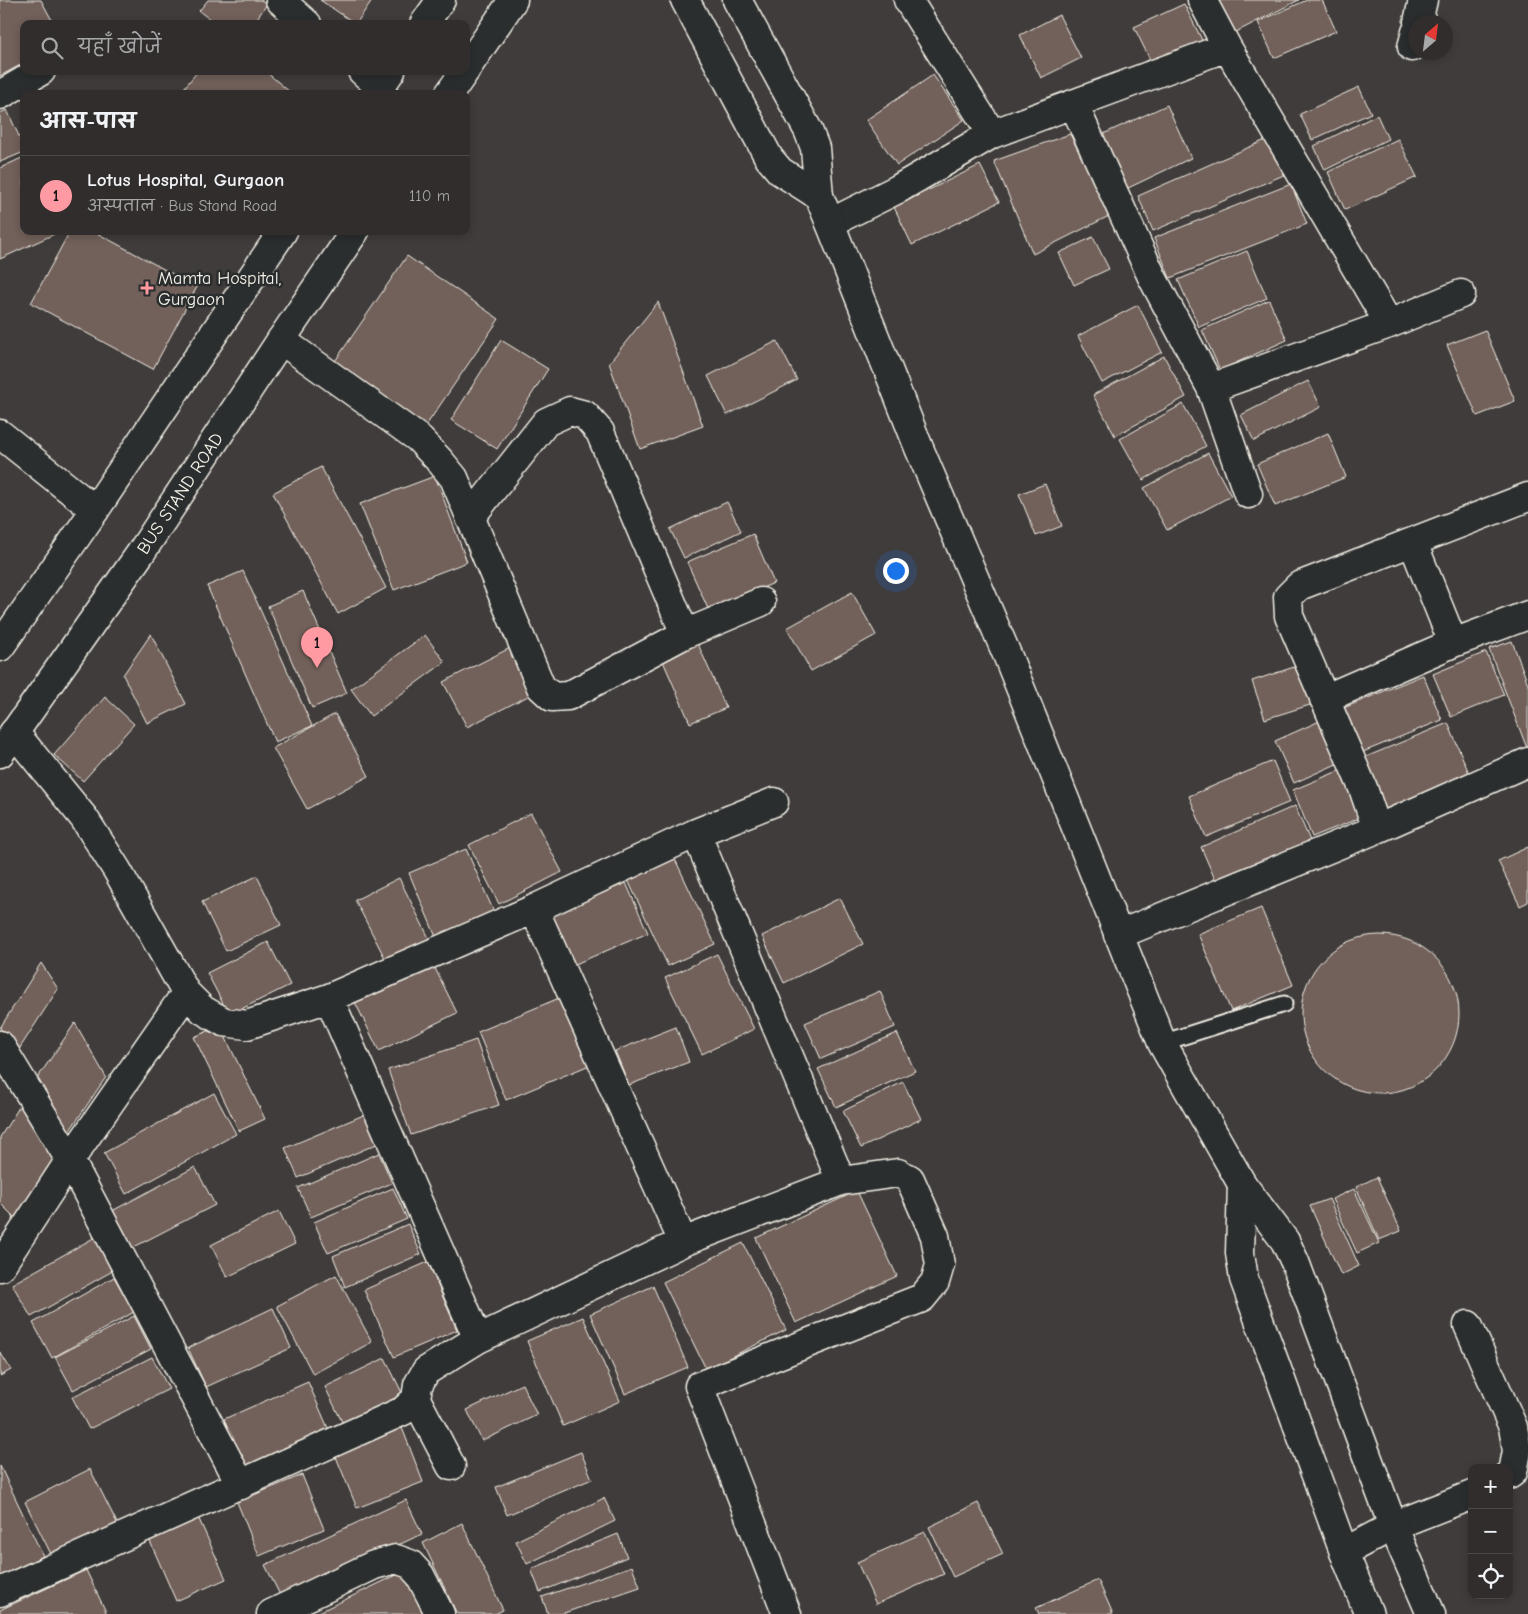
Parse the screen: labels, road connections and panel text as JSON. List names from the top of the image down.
{
  "streets": {
    "street": ["BUS STAND ROAD"]
  },
  "places": {
    "health": ["Mamta Hospital, Gurgaon"]
  },
  "north": "top right",
  "page": {
    "search": "यहाँ खोजें",
    "heading": "आस-पास",
    "list": [
      {
        "mark": "1",
        "name": "Lotus Hospital, Gurgaon",
        "note": "अस्पताल · Bus Stand Road",
        "value": "110 m"
      }
    ],
    "pins": "1",
    "map_buttons": ["+", "−"]
  }
}
